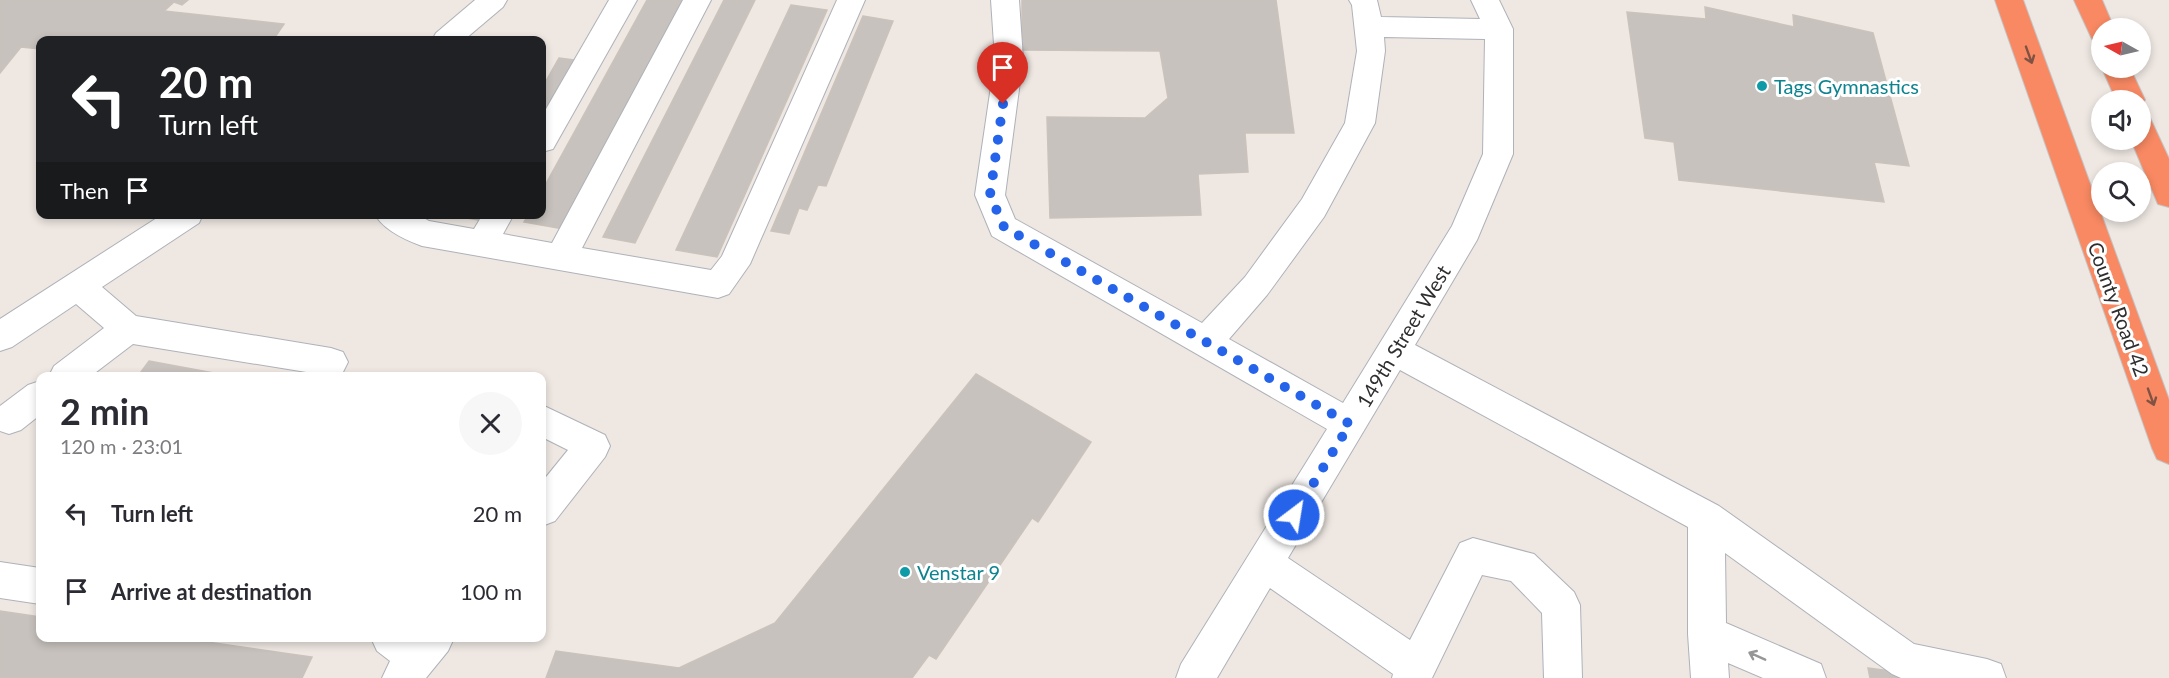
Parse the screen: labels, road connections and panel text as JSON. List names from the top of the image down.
{
  "streets": {
    "highway": ["County Road 42"],
    "street": ["149th Street West"]
  },
  "one_way": ["County Road 42"],
  "places": ["Tags Gymnastics", "Venstar 9"],
  "north": "left",
  "page": {
    "turn": ["20 m", "Turn left"],
    "then": "Then",
    "heading": ["2 min", "120 m · 23:01"],
    "list": [
      {
        "name": "Turn left",
        "value": "20 m"
      },
      {
        "name": "Arrive at destination",
        "value": "100 m"
      }
    ]
  }
}
